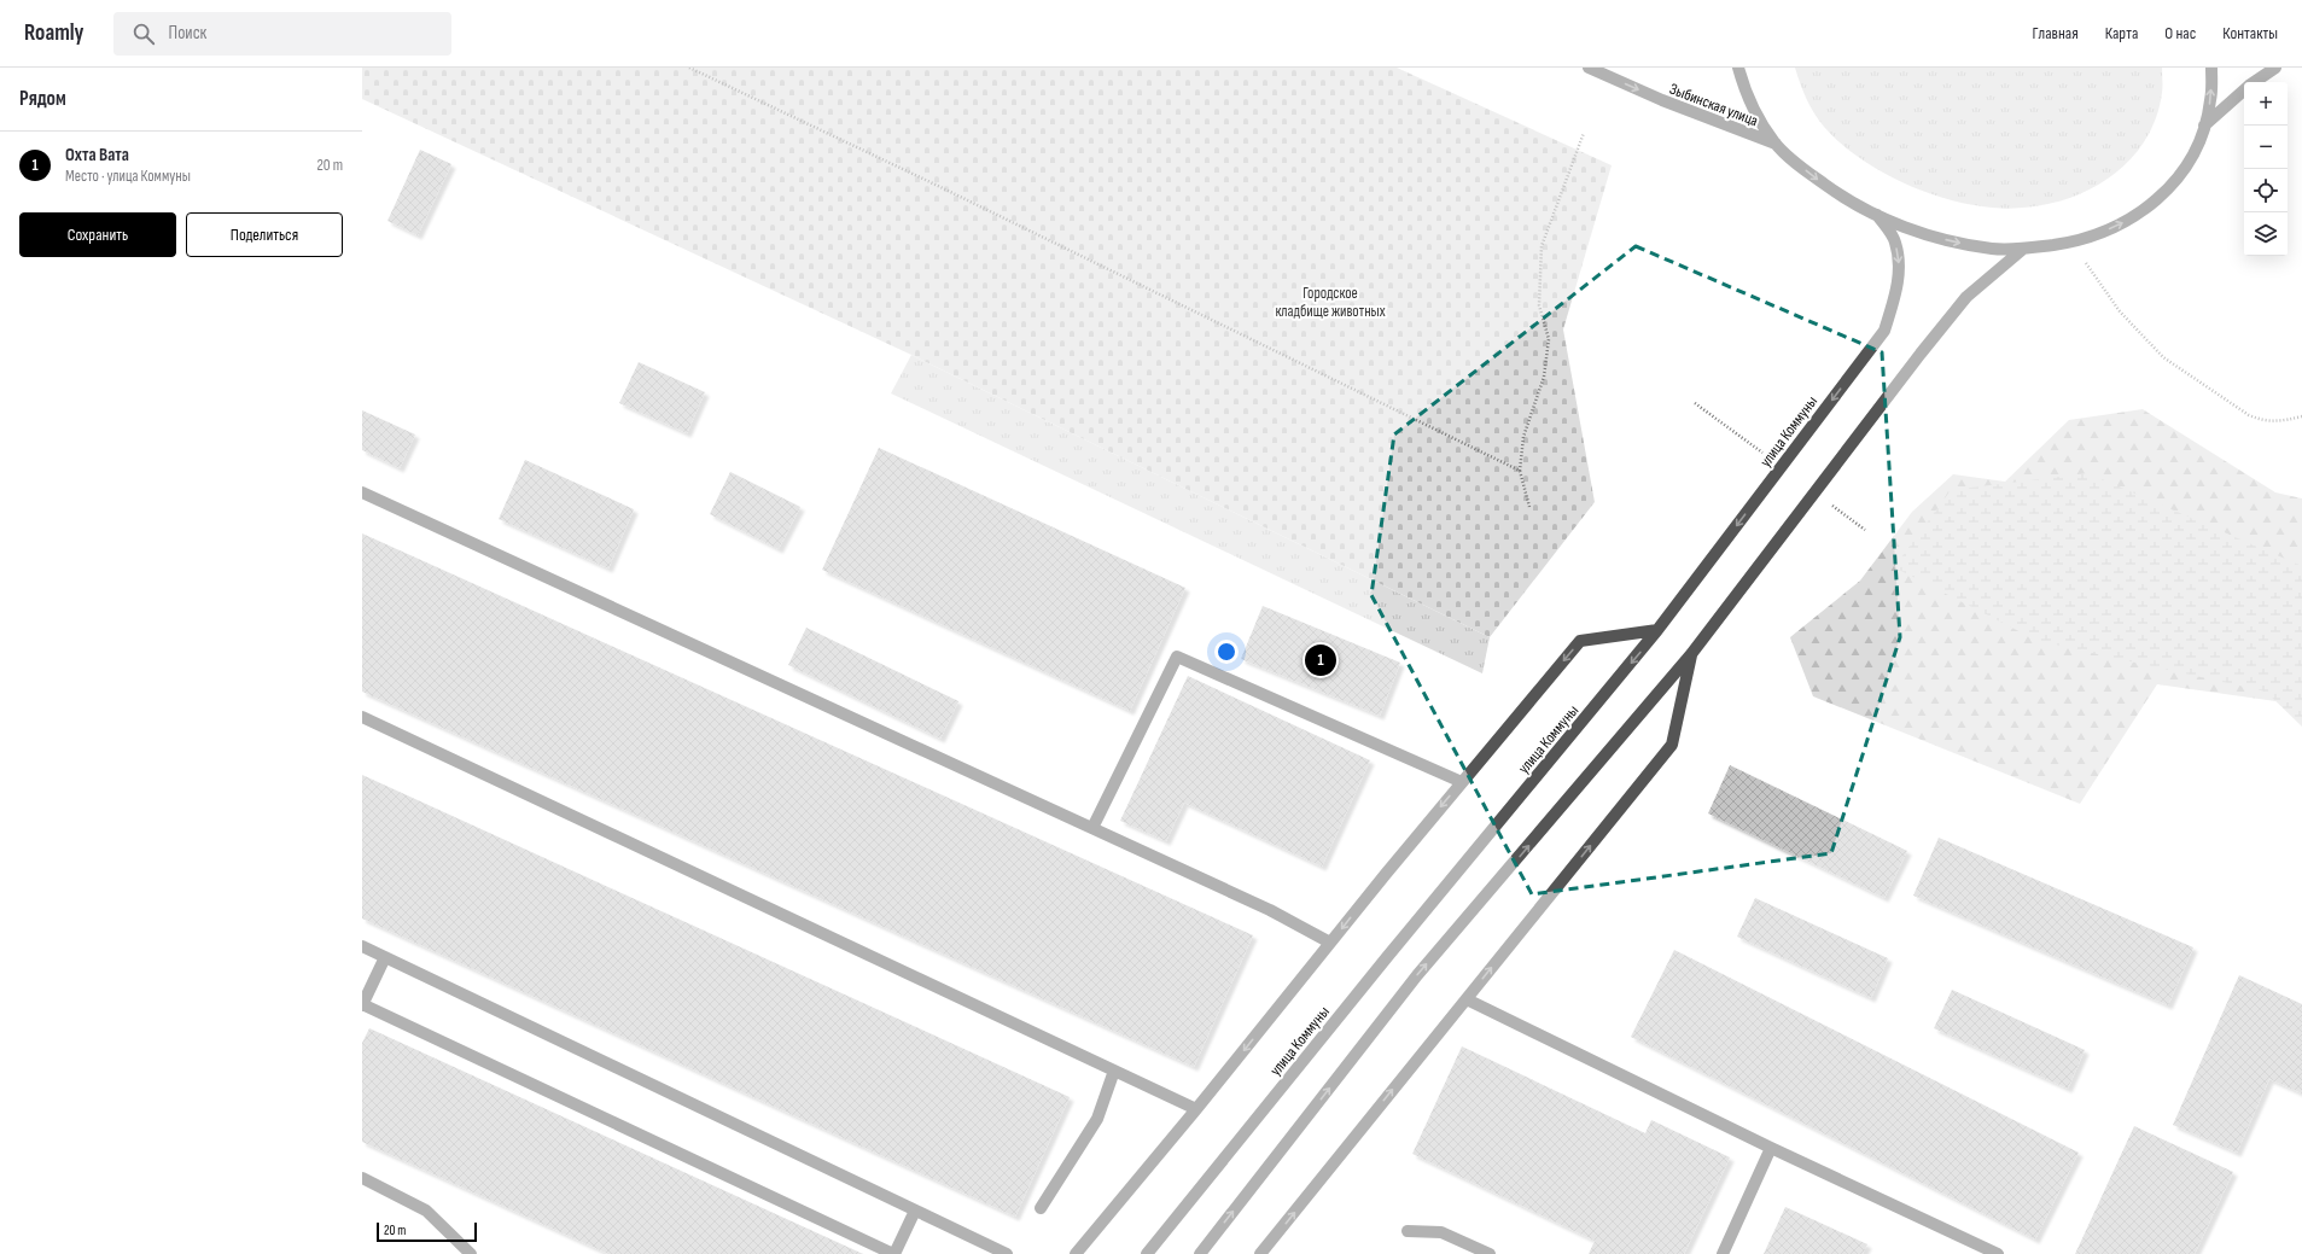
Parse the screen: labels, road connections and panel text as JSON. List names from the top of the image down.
{
  "streets": {
    "street": ["Зыбинская улица", "улица Коммуны"]
  },
  "one_way": ["Зыбинская улица"],
  "parks": ["Городское кладбище животных"],
  "scale_bar": "20 m",
  "page": {
    "header": "Roamly",
    "search": "Поиск",
    "nav": [
      "Главная",
      "Карта",
      "О нас",
      "Контакты"
    ],
    "heading": "Рядом",
    "map_buttons": ["+", "−"],
    "list": [
      {
        "mark": "1",
        "name": "Охта Вата",
        "note": "Место · улица Коммуны",
        "value": "20 m"
      }
    ],
    "buttons": ["Сохранить", "Поделиться"],
    "pins": "1",
    "scale": "20 m"
  }
}
